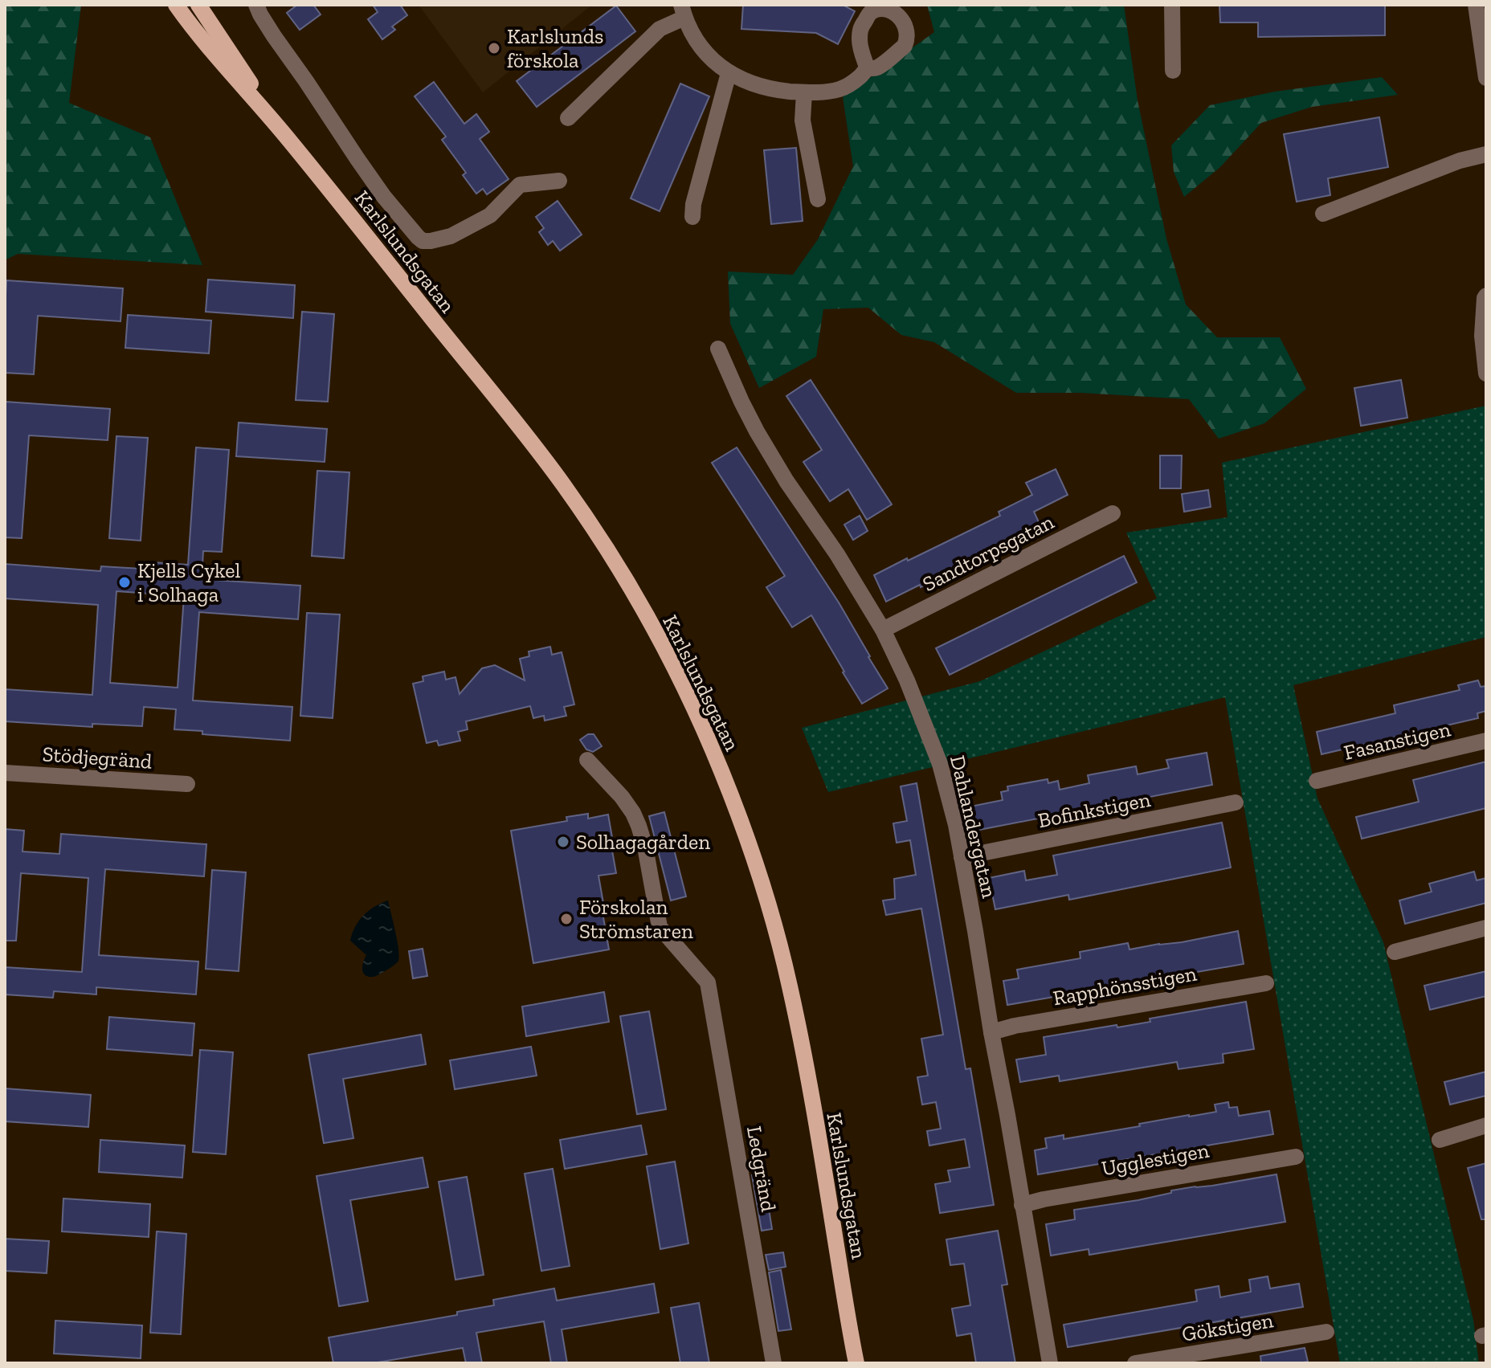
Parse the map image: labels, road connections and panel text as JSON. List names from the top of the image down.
{
  "streets": {
    "main road": ["Karlslundsgatan"],
    "street": [
      "Sandtorpsgatan",
      "Fasanstigen",
      "Stödjegränd",
      "Bofinkstigen",
      "Dahlandergatan",
      "Rapphönsstigen",
      "Ugglestigen",
      "Ledgränd",
      "Gökstigen"
    ]
  },
  "crossings": [
    ["Sandtorpsgatan", "Dahlandergatan"],
    ["Bofinkstigen", "Dahlandergatan"],
    ["Dahlandergatan", "Rapphönsstigen"],
    ["Dahlandergatan", "Ugglestigen"]
  ],
  "places": [
    "Karlslunds förskola",
    "Kjells Cykel i Solhaga",
    "Solhagagården",
    "Förskolan Strömstaren"
  ]
}
